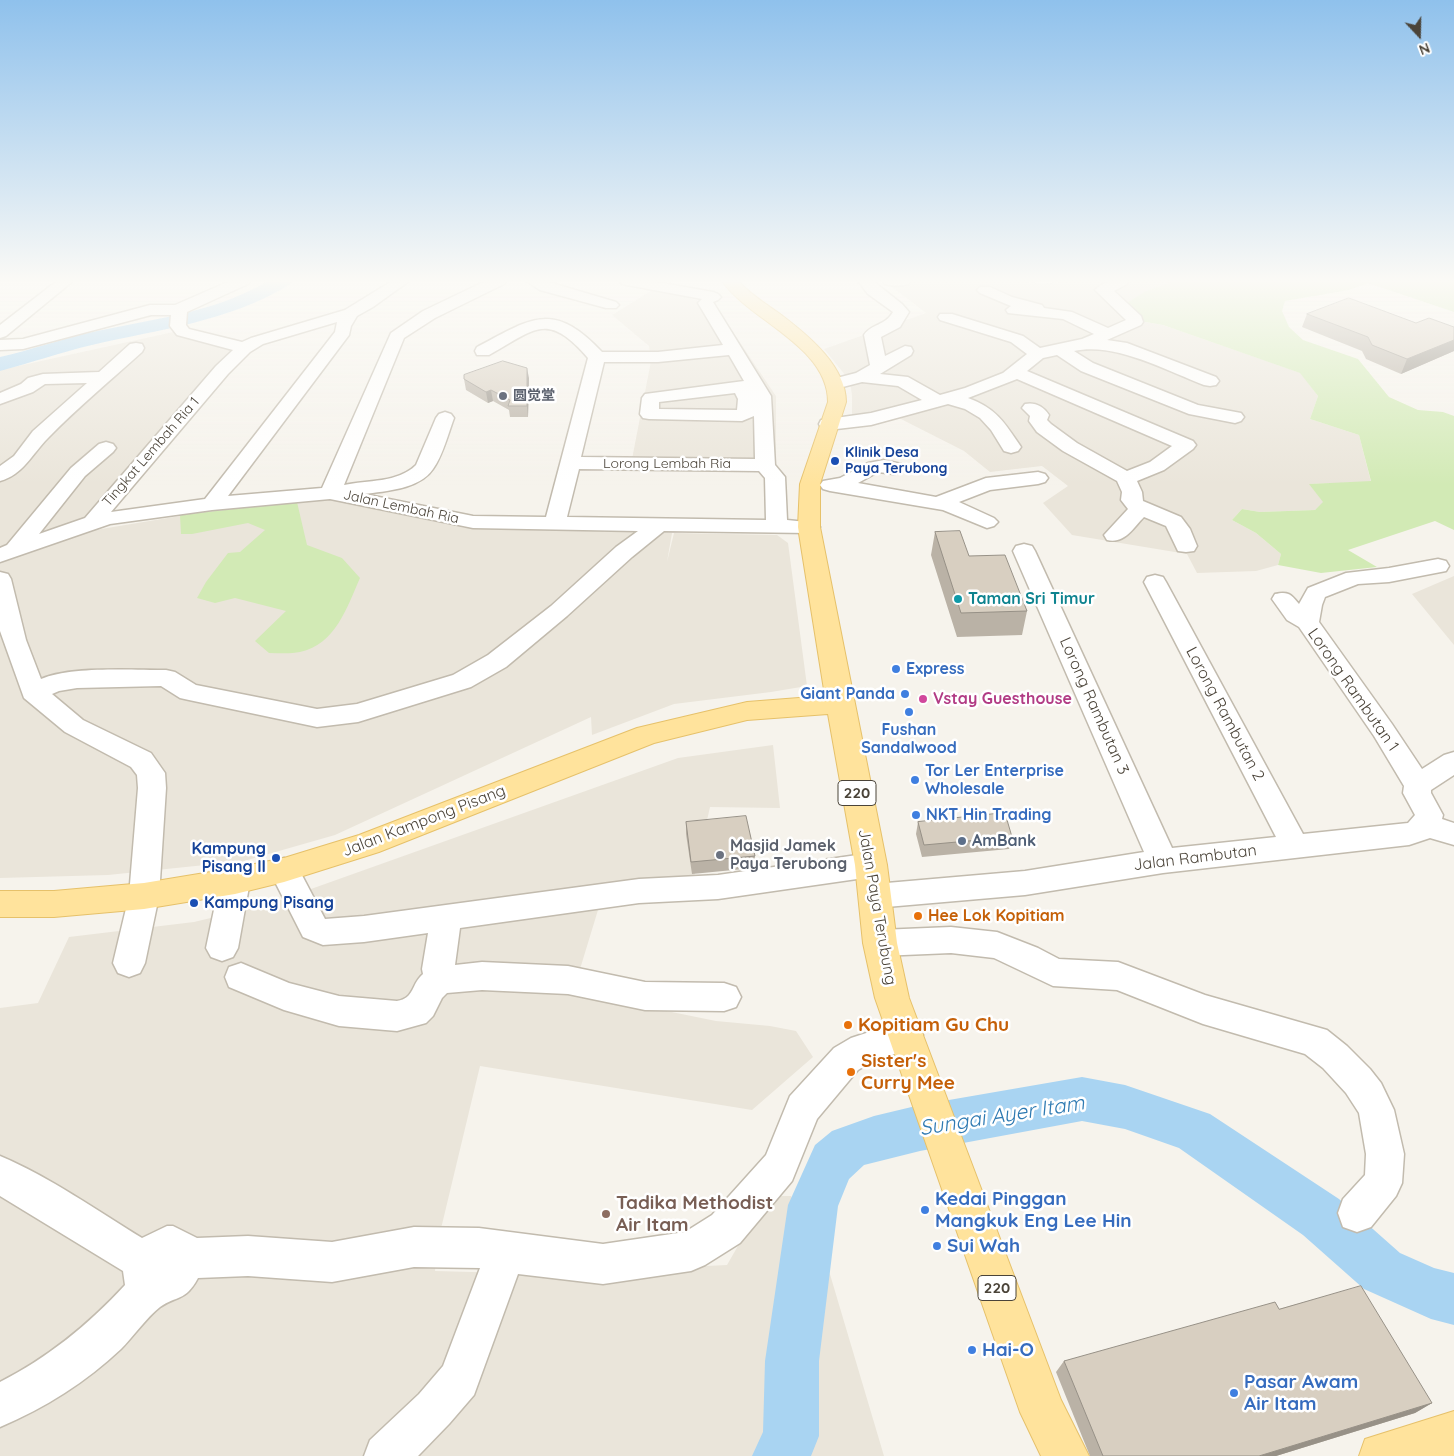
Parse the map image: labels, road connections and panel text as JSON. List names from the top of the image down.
{
  "streets": {
    "main road": ["220", "Jalan Kampong Pisang", "Jalan Paya Terubung"],
    "street": [
      "Tingkat Lembah Ria 1",
      "Lorong Lembah Ria",
      "Jalan Lembah Ria",
      "Lorong Rambutan 1",
      "Lorong Rambutan 3",
      "Lorong Rambutan 2",
      "Jalan Rambutan"
    ]
  },
  "crossings": [
    ["Tingkat Lembah Ria 1", "Jalan Lembah Ria"],
    ["Jalan Lembah Ria", "Jalan Paya Terubung"],
    ["Lorong Rambutan 3", "Jalan Rambutan"],
    ["Lorong Rambutan 2", "Jalan Rambutan"],
    ["220", "Jalan Paya Terubung"],
    ["Jalan Kampong Pisang", "Jalan Rambutan"],
    ["Jalan Kampong Pisang", "Jalan Paya Terubung"],
    ["Jalan Rambutan", "Jalan Paya Terubung"]
  ],
  "water": ["Sungai Ayer Itam"],
  "places": [
    "圆觉堂",
    "Klinik Desa Paya Terubong",
    "Taman Sri Timur",
    "Express",
    "Giant Panda",
    "Vstay Guesthouse",
    "Fushan Sandalwood",
    "Tor Ler Enterprise Wholesale",
    "NKT Hin Trading",
    "AmBank",
    "Masjid Jamek Paya Terubong",
    "Kampung Pisang II",
    "Kampung Pisang",
    "Hee Lok Kopitiam",
    "Kopitiam Gu Chu",
    "Sister's Curry Mee",
    "Kedai Pinggan Mangkuk Eng Lee Hin",
    "Tadika Methodist Air Itam",
    "Sui Wah",
    "Hai-O",
    "Pasar Awam Air Itam"
  ],
  "north": "bottom"
}
